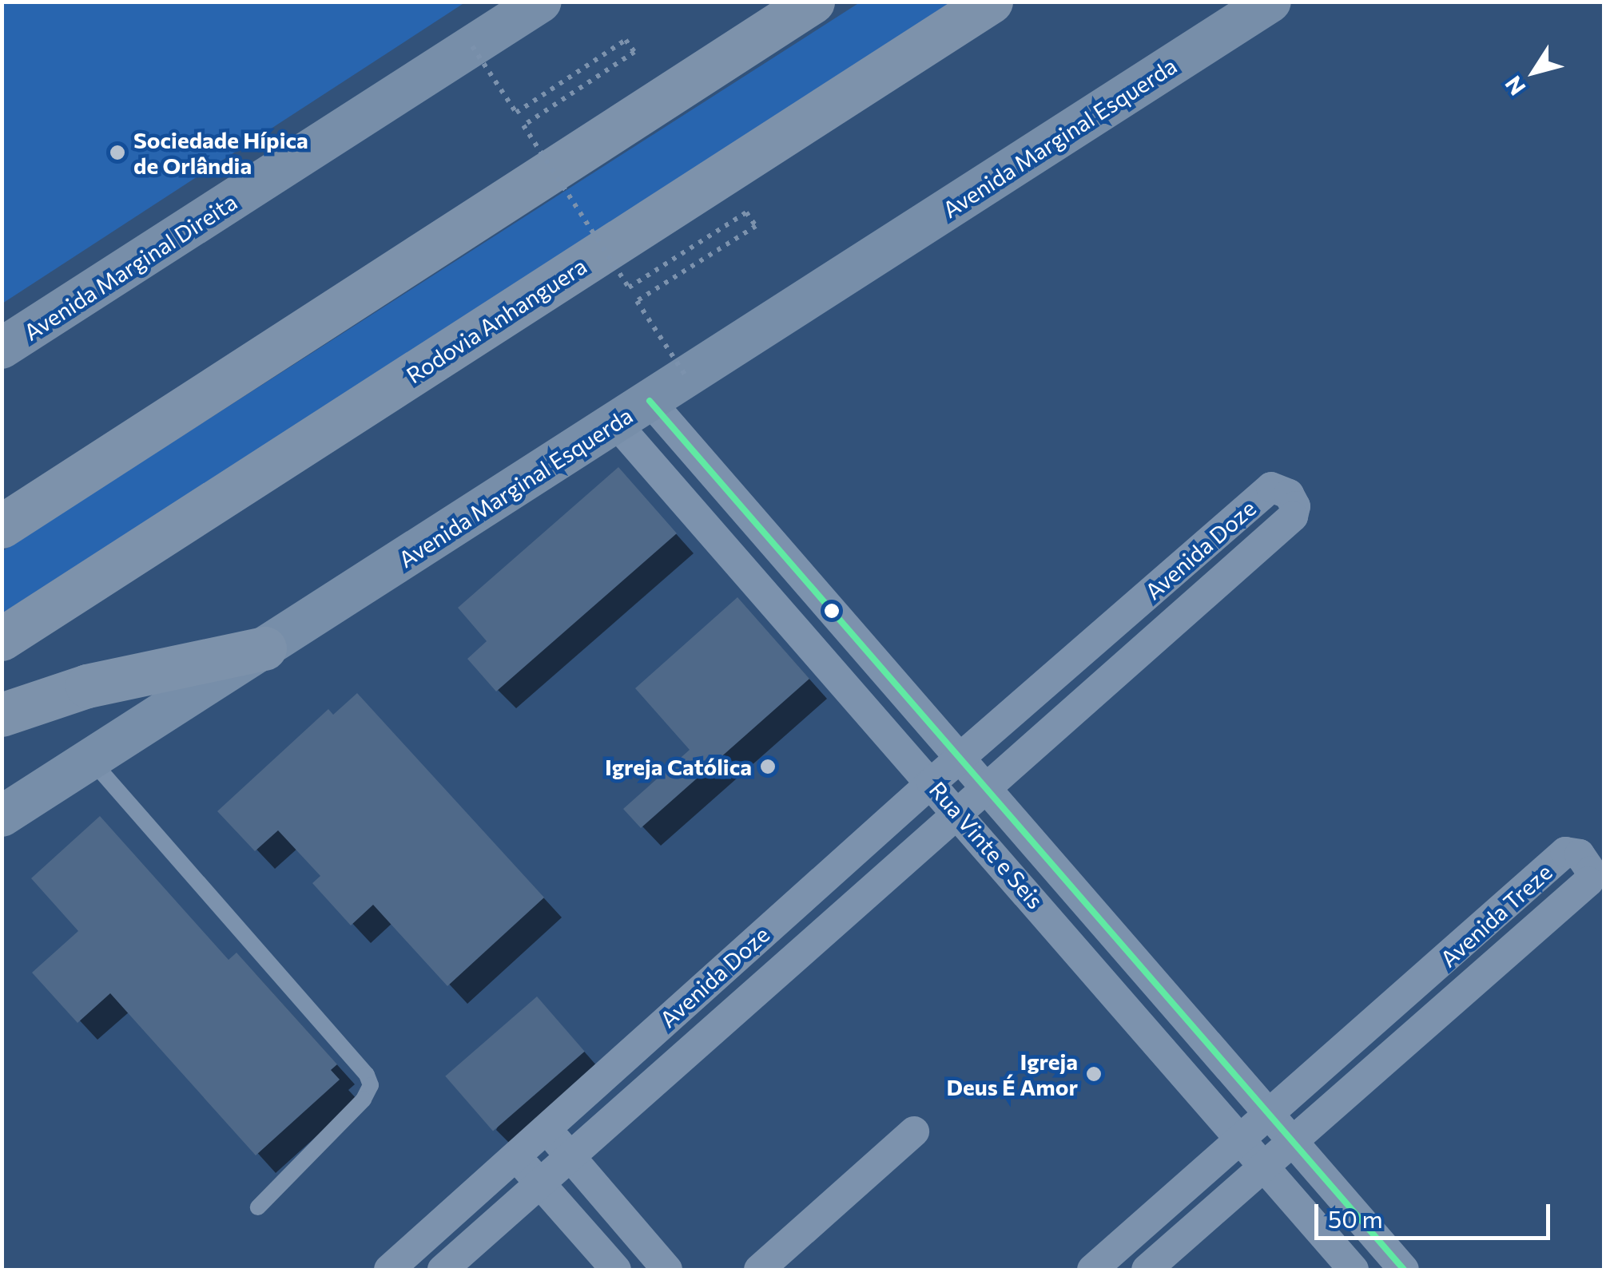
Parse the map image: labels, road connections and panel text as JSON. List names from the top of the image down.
{
  "streets": {
    "highway": ["Rodovia Anhanguera"],
    "main road": ["Avenida Marginal Esquerda", "Avenida Marginal Direita"],
    "street": ["Avenida Doze", "Rua Vinte e Seis", "Avenida Treze"]
  },
  "crossings": [
    ["Avenida Marginal Esquerda", "Rua Vinte e Seis"],
    ["Avenida Doze", "Rua Vinte e Seis"],
    ["Rua Vinte e Seis", "Avenida Treze"]
  ],
  "places": ["Sociedade Hípica de Orlândia", "Igreja Católica", "Igreja Deus É Amor"],
  "scale_bar": "50 m",
  "north": "bottom left"
}
